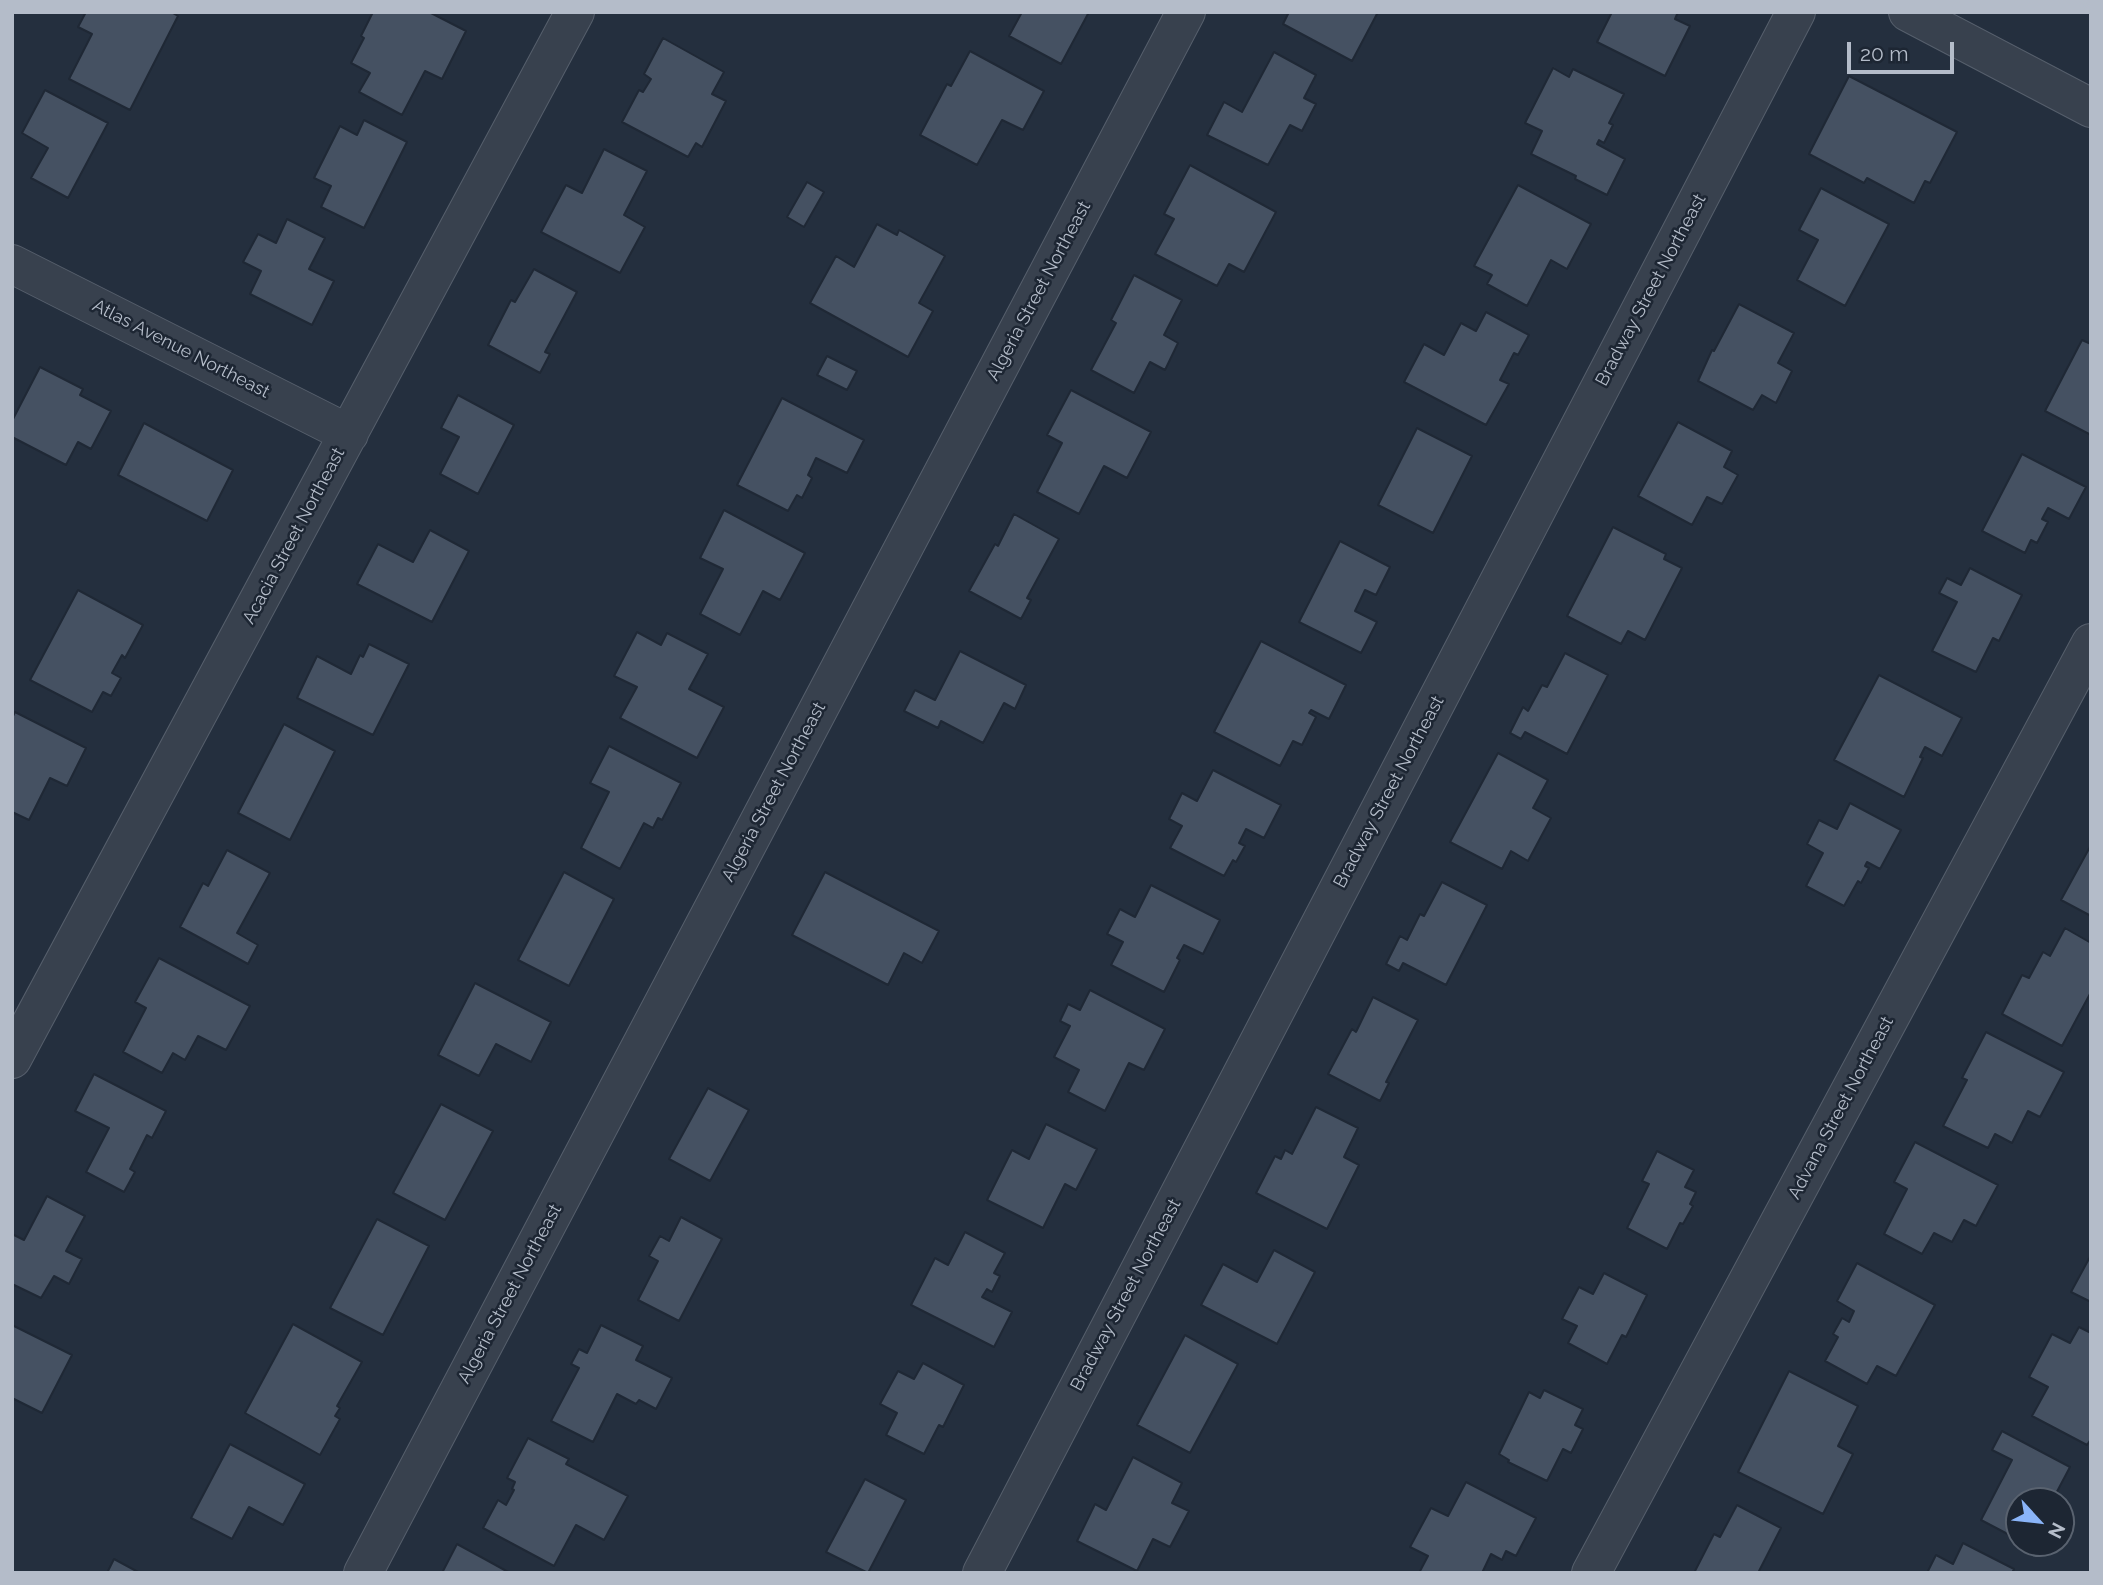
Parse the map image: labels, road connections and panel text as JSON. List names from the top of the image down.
{
  "streets": {
    "street": [
      "Bradway Street Northeast",
      "Algeria Street Northeast",
      "Atlas Avenue Northeast",
      "Acacia Street Northeast",
      "Advana Street Northeast"
    ]
  },
  "crossings": [
    ["Atlas Avenue Northeast", "Acacia Street Northeast"]
  ],
  "scale_bar": "20 m",
  "north": "bottom right"
}
